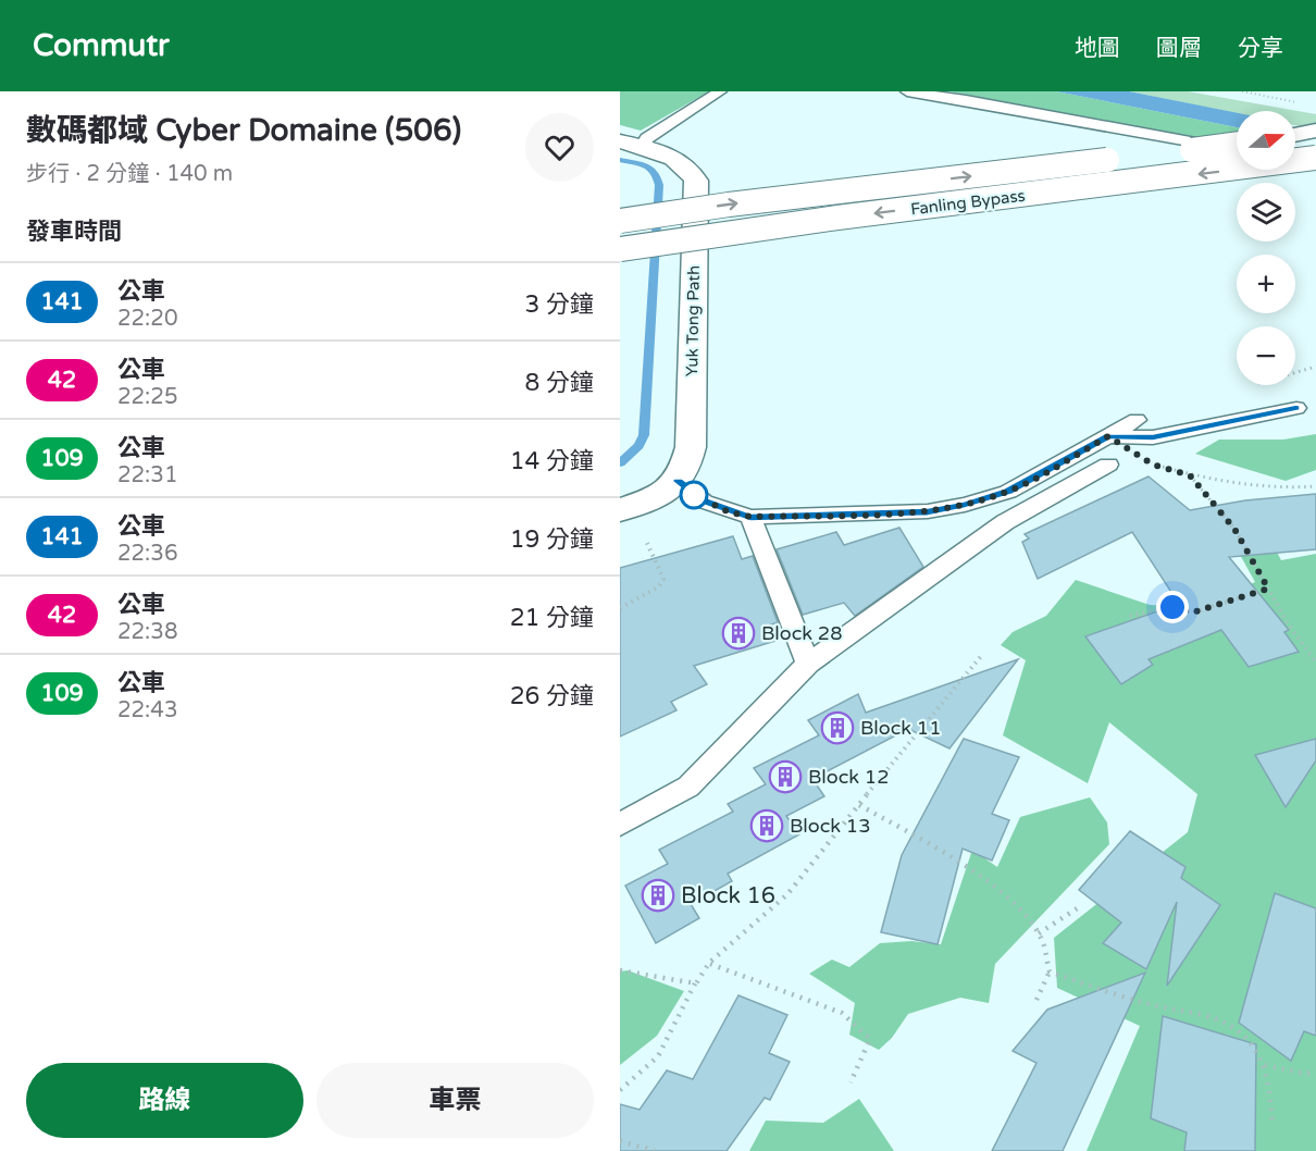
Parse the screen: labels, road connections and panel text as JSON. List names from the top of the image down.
{
  "streets": {
    "main road": ["Fanling Bypass", "Yuk Tong Path"]
  },
  "places": {
    "building": [
      "Block 28",
      "Block 11",
      "Block 12",
      "Block 13",
      "Block 16"
    ]
  },
  "lines": ["bus line 141"],
  "north": "right",
  "page": {
    "header": "Commutr",
    "nav": ["地圖", "圖層", "分享"],
    "heading": [
      ["數碼都域 Cyber Domaine (506)", "步行 · 2 分鐘 · 140 m"],
      "發車時間"
    ],
    "map_buttons": ["+", "−"],
    "list": [
      {
        "mark": "141",
        "name": "公車",
        "note": "22:20",
        "value": "3 分鐘"
      },
      {
        "mark": "42",
        "name": "公車",
        "note": "22:25",
        "value": "8 分鐘"
      },
      {
        "mark": "109",
        "name": "公車",
        "note": "22:31",
        "value": "14 分鐘"
      },
      {
        "mark": "141",
        "name": "公車",
        "note": "22:36",
        "value": "19 分鐘"
      },
      {
        "mark": "42",
        "name": "公車",
        "note": "22:38",
        "value": "21 分鐘"
      },
      {
        "mark": "109",
        "name": "公車",
        "note": "22:43",
        "value": "26 分鐘"
      }
    ],
    "buttons": ["路線", "車票"]
  }
}
